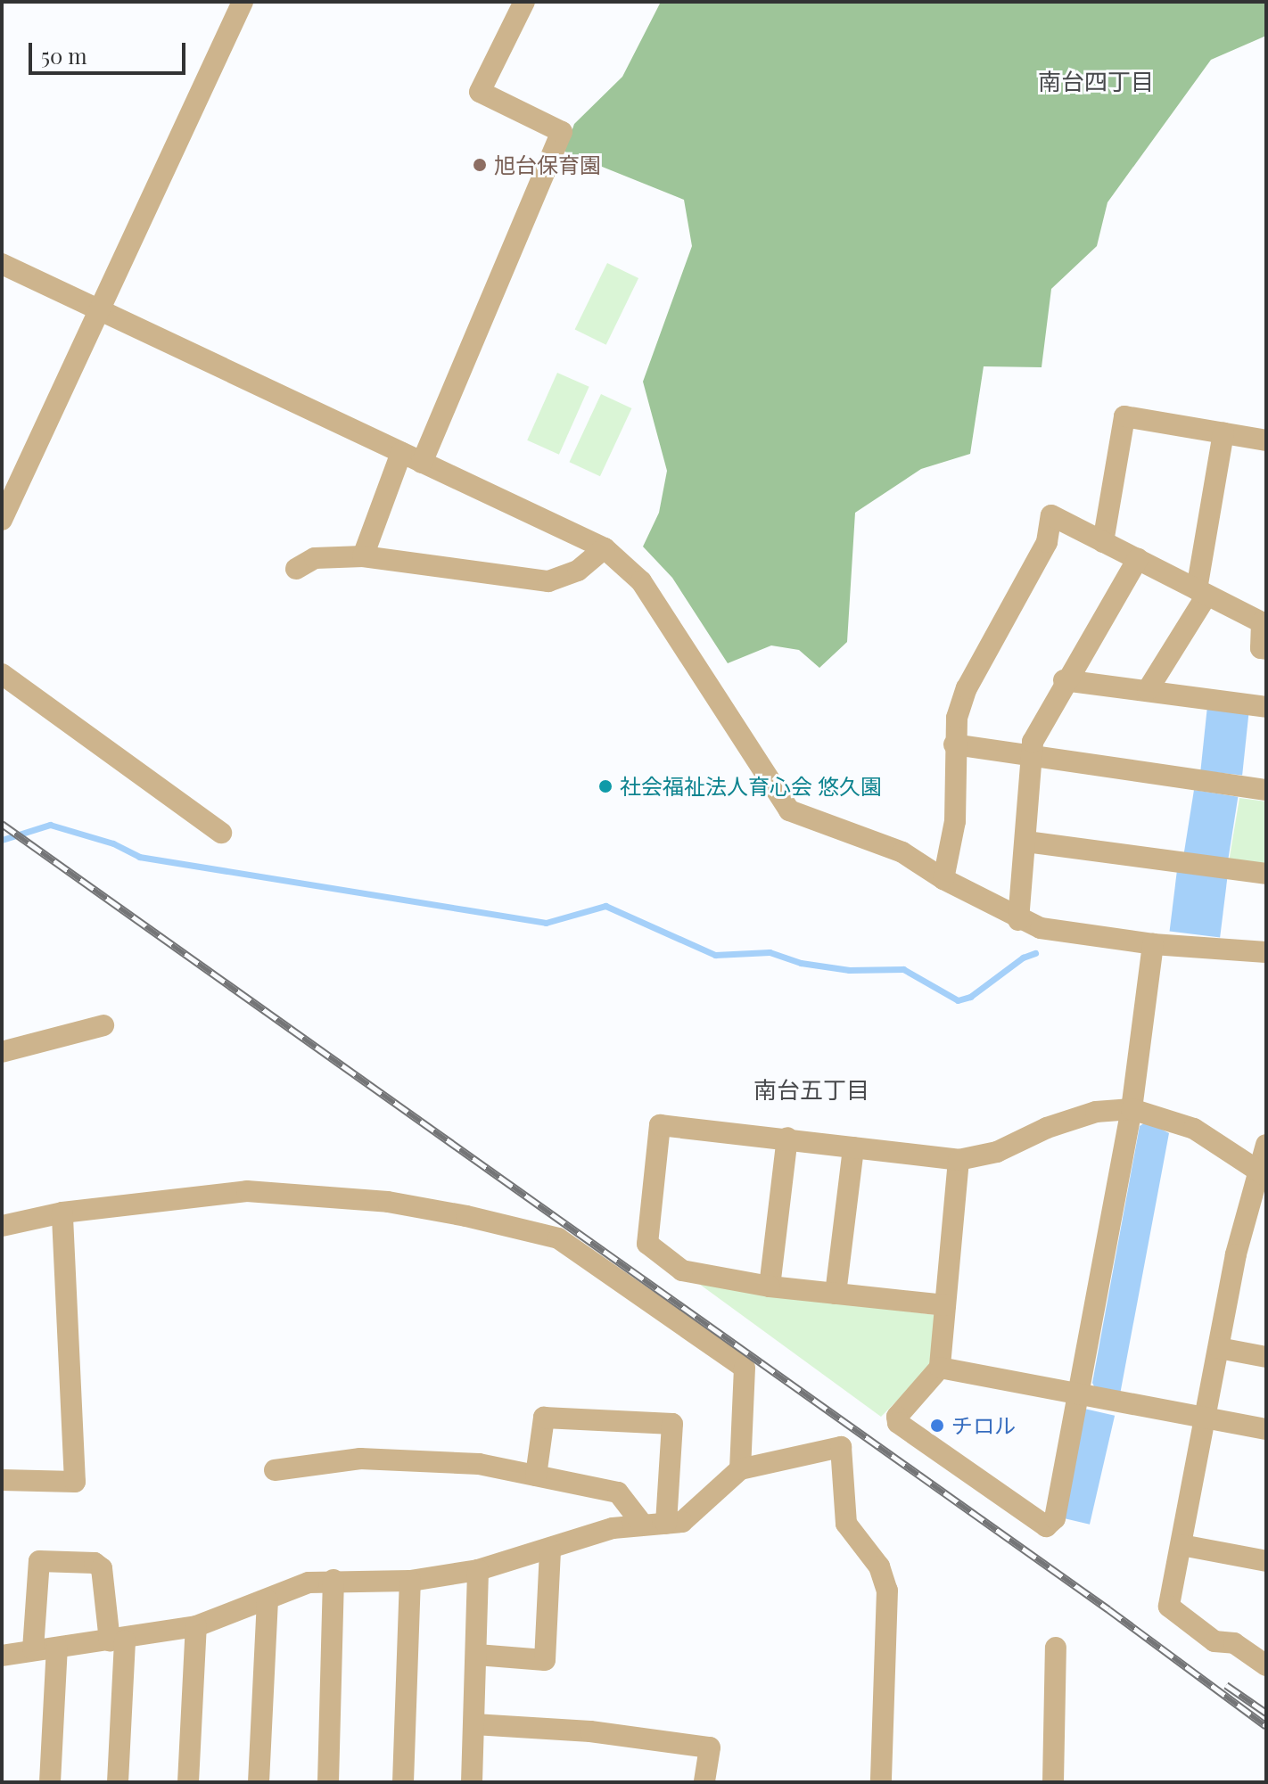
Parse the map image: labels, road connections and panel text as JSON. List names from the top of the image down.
{
  "districts": ["南台四丁目", "南台五丁目"],
  "places": ["旭台保育園", "社会福祉法人育心会 悠久園", "チロル"],
  "scale_bar": "50 m"
}
